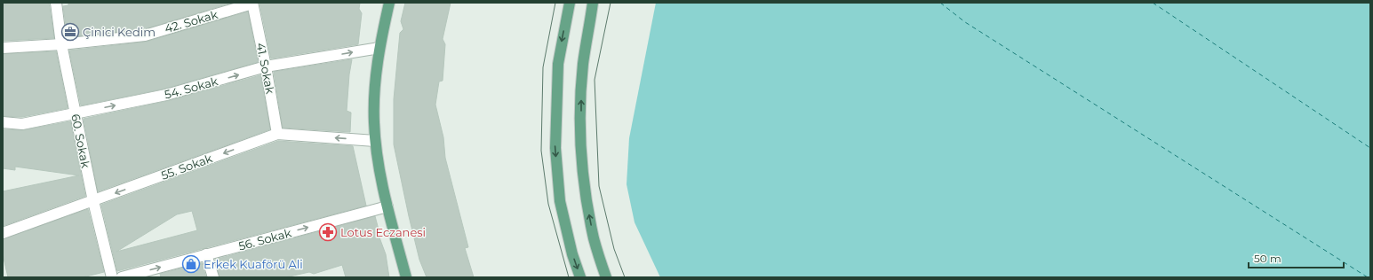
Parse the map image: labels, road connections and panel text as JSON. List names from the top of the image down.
{
  "streets": {
    "street": [
      "42. Sokak",
      "41. Sokak",
      "54. Sokak",
      "60. Sokak",
      "55. Sokak",
      "56. Sokak"
    ]
  },
  "crossings": [
    ["42. Sokak", "41. Sokak"],
    ["42. Sokak", "60. Sokak"],
    ["41. Sokak", "54. Sokak"],
    ["41. Sokak", "55. Sokak"],
    ["54. Sokak", "60. Sokak"],
    ["60. Sokak", "55. Sokak"]
  ],
  "one_way": ["54. Sokak", "55. Sokak", "56. Sokak"],
  "places": {
    "office": ["Çinici Kedim"],
    "pharmacy": ["Lotus Eczanesi"],
    "shop": ["Erkek Kuaförü Ali"]
  },
  "scale_bar": "50 m"
}
